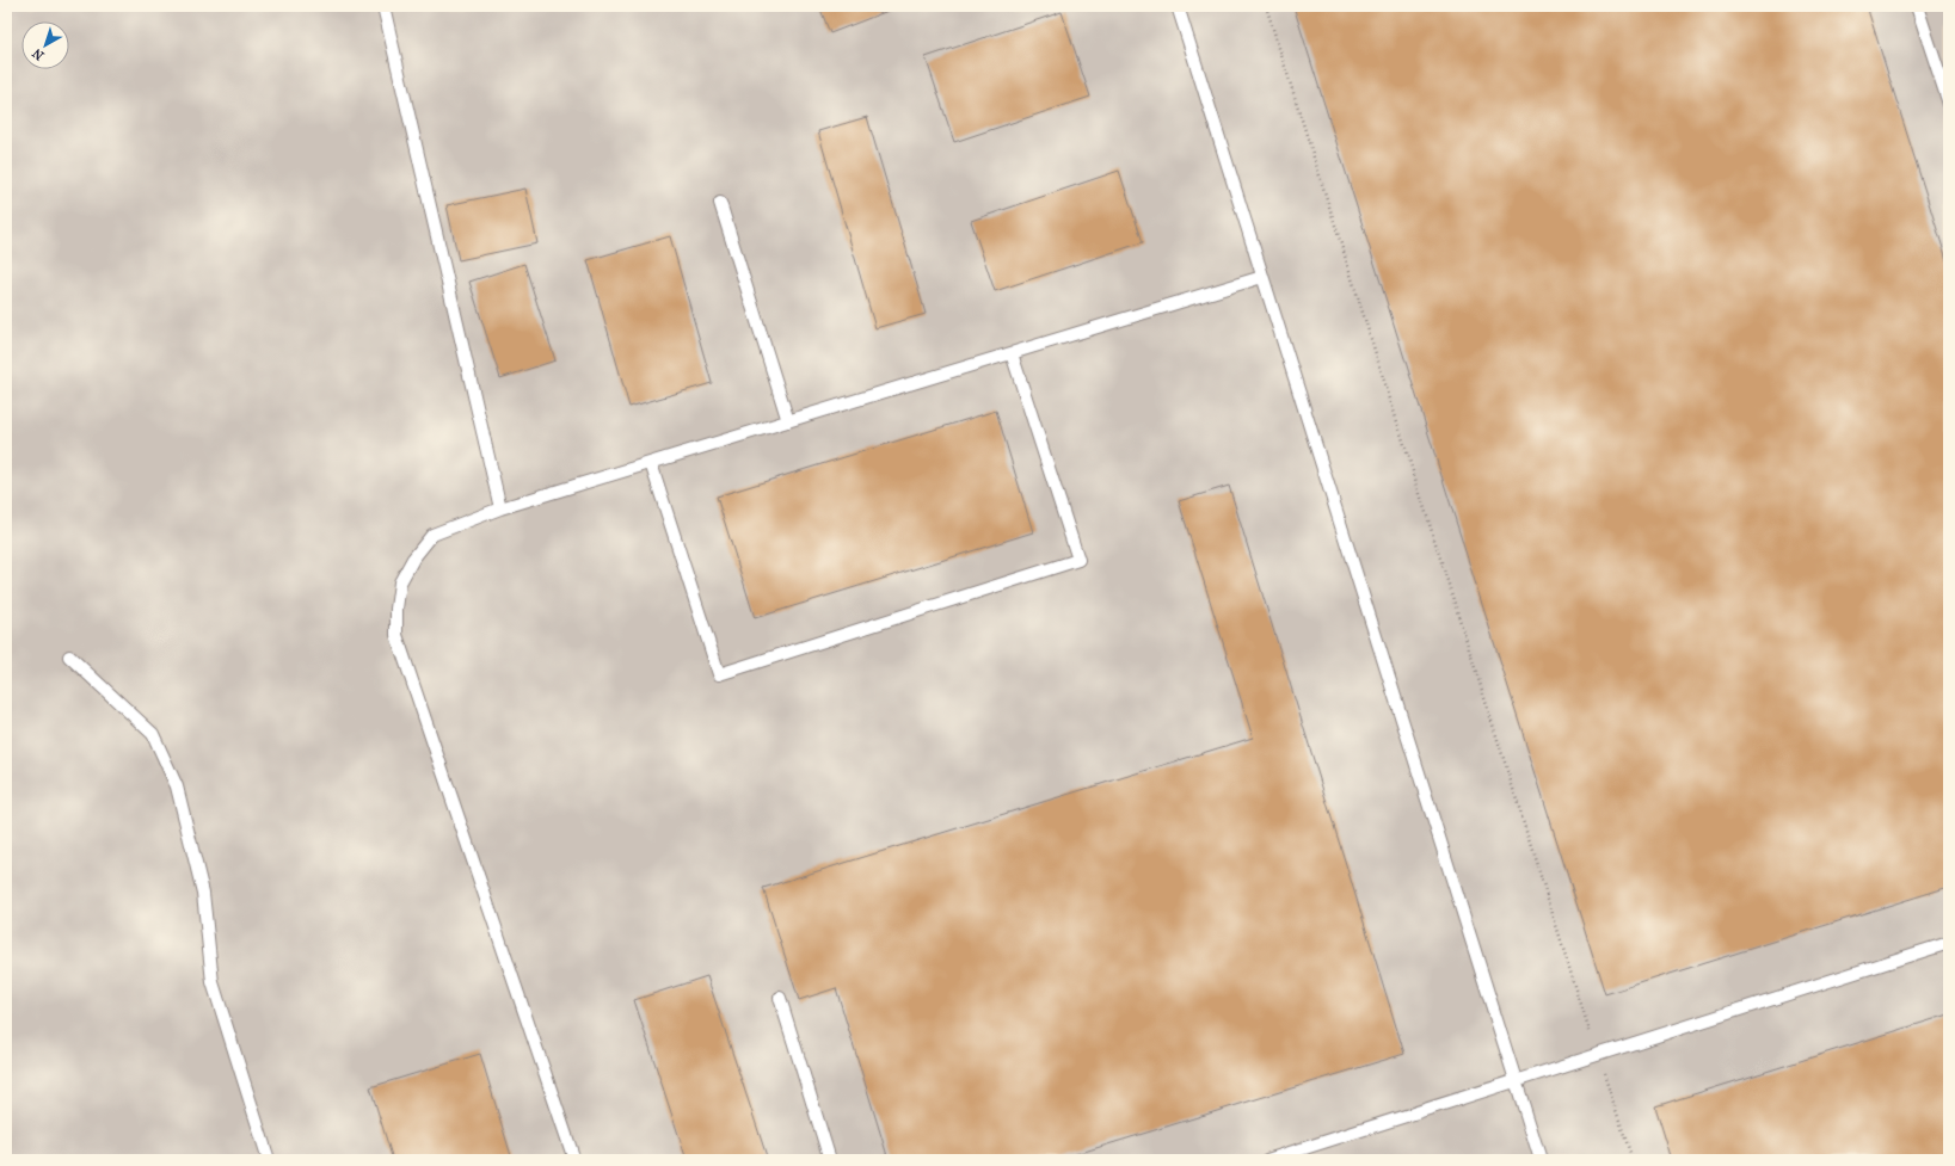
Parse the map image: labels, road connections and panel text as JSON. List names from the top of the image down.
{
  "north": "bottom left"
}
